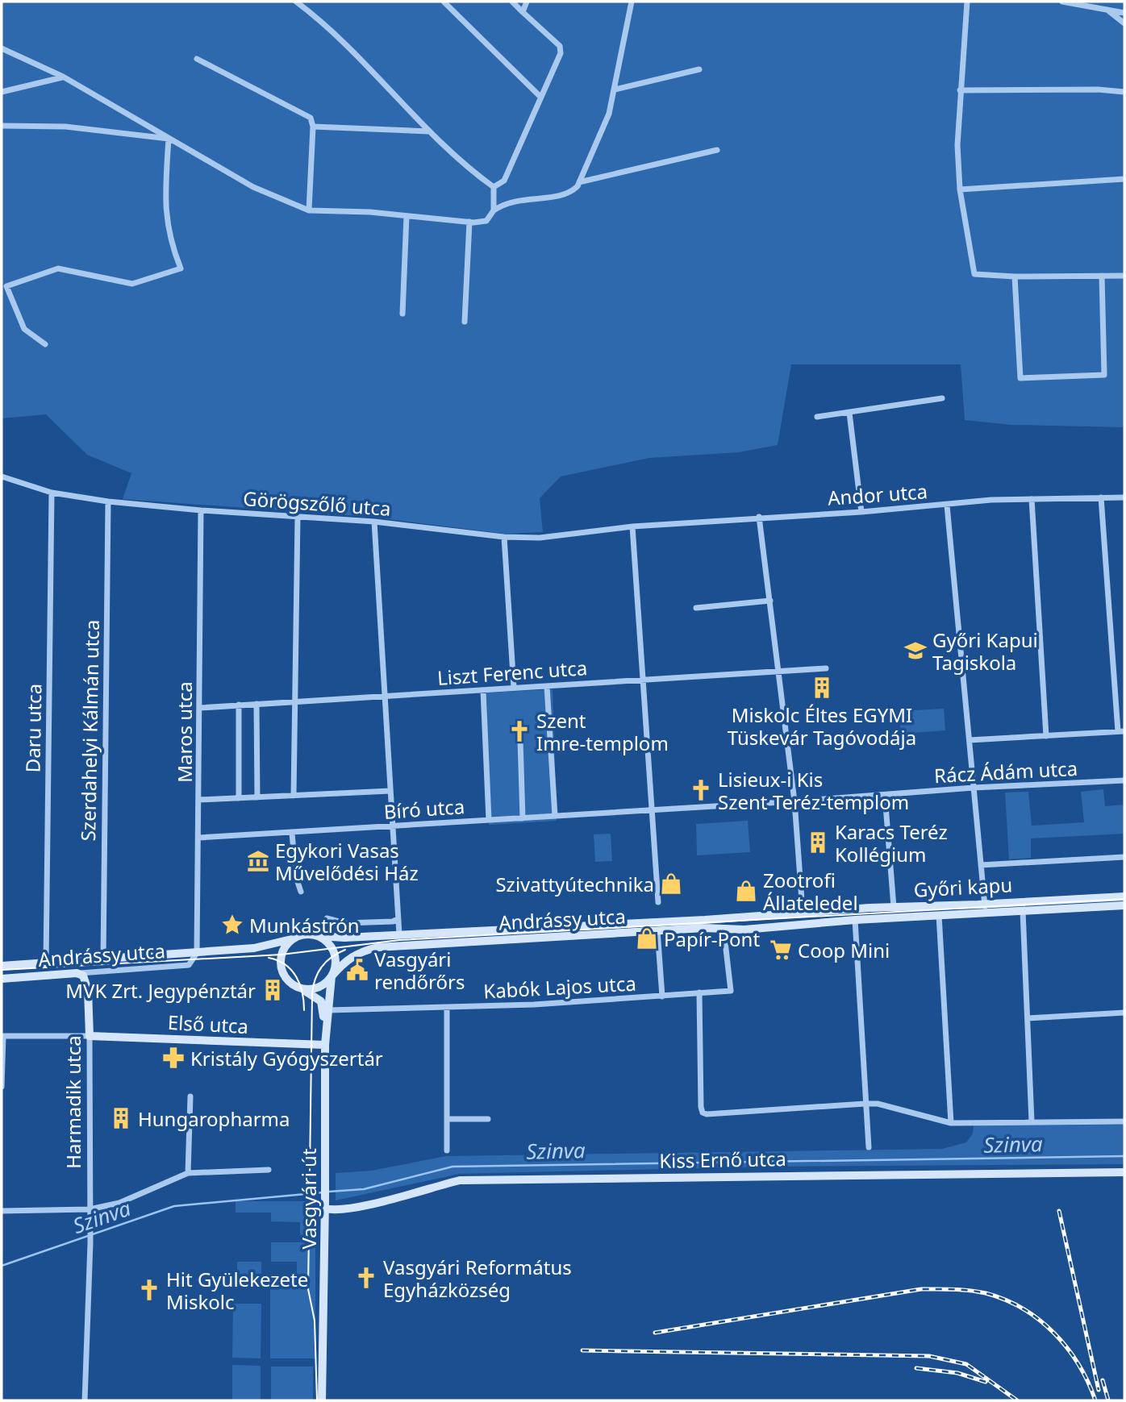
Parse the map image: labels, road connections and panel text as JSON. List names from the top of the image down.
{
  "streets": {
    "street": [
      "Andor utca",
      "Görögszőlő utca",
      "Liszt Ferenc utca",
      "Daru utca",
      "Szerdahelyi Kálmán utca",
      "Maros utca",
      "Rácz Ádám utca",
      "Bíró utca",
      "Győri kapu",
      "Andrássy utca",
      "Kabók Lajos utca",
      "Első utca",
      "Harmadik utca",
      "Kiss Ernő utca",
      "Vasgyári út"
    ]
  },
  "crossings": [
    ["Andor utca", "Görögszőlő utca"],
    ["Görögszőlő utca", "Daru utca"],
    ["Görögszőlő utca", "Szerdahelyi Kálmán utca"],
    ["Görögszőlő utca", "Maros utca"],
    ["Liszt Ferenc utca", "Maros utca"],
    ["Daru utca", "Andrássy utca"],
    ["Szerdahelyi Kálmán utca", "Andrássy utca"],
    ["Maros utca", "Bíró utca"],
    ["Maros utca", "Andrássy utca"],
    ["Rácz Ádám utca", "Bíró utca"],
    ["Győri kapu", "Andrássy utca"],
    ["Andrássy utca", "Kabók Lajos utca"],
    ["Andrássy utca", "Harmadik utca"],
    ["Andrássy utca", "Vasgyári út"],
    ["Kabók Lajos utca", "Vasgyári út"],
    ["Első utca", "Harmadik utca"],
    ["Első utca", "Vasgyári út"],
    ["Kiss Ernő utca", "Vasgyári út"]
  ],
  "water": ["Szinva"],
  "places": {
    "school or university": ["Győri Kapui Tagiskola"],
    "building": [
      "Miskolc Éltes EGYMI Tüskevár Tagóvodája",
      "Karacs Teréz Kollégium",
      "MVK Zrt. Jegypénztár",
      "Hungaropharma"
    ],
    "church": [
      "Szent Imre-templom",
      "Lisieux-i Kis Szent Teréz-templom",
      "Vasgyári Református Egyházközség",
      "Hit Gyülekezete Miskolc"
    ],
    "museum": ["Egykori Vasas Művelődési Ház"],
    "shop": ["Szivattyútechnika", "Zootrofi Állateledel", "Papír-Pont"],
    "place": ["Munkástrón"],
    "supermarket": ["Coop Mini"],
    "public building": ["Vasgyári rendőrőrs"],
    "pharmacy": ["Kristály Gyógyszertár"]
  }
}
